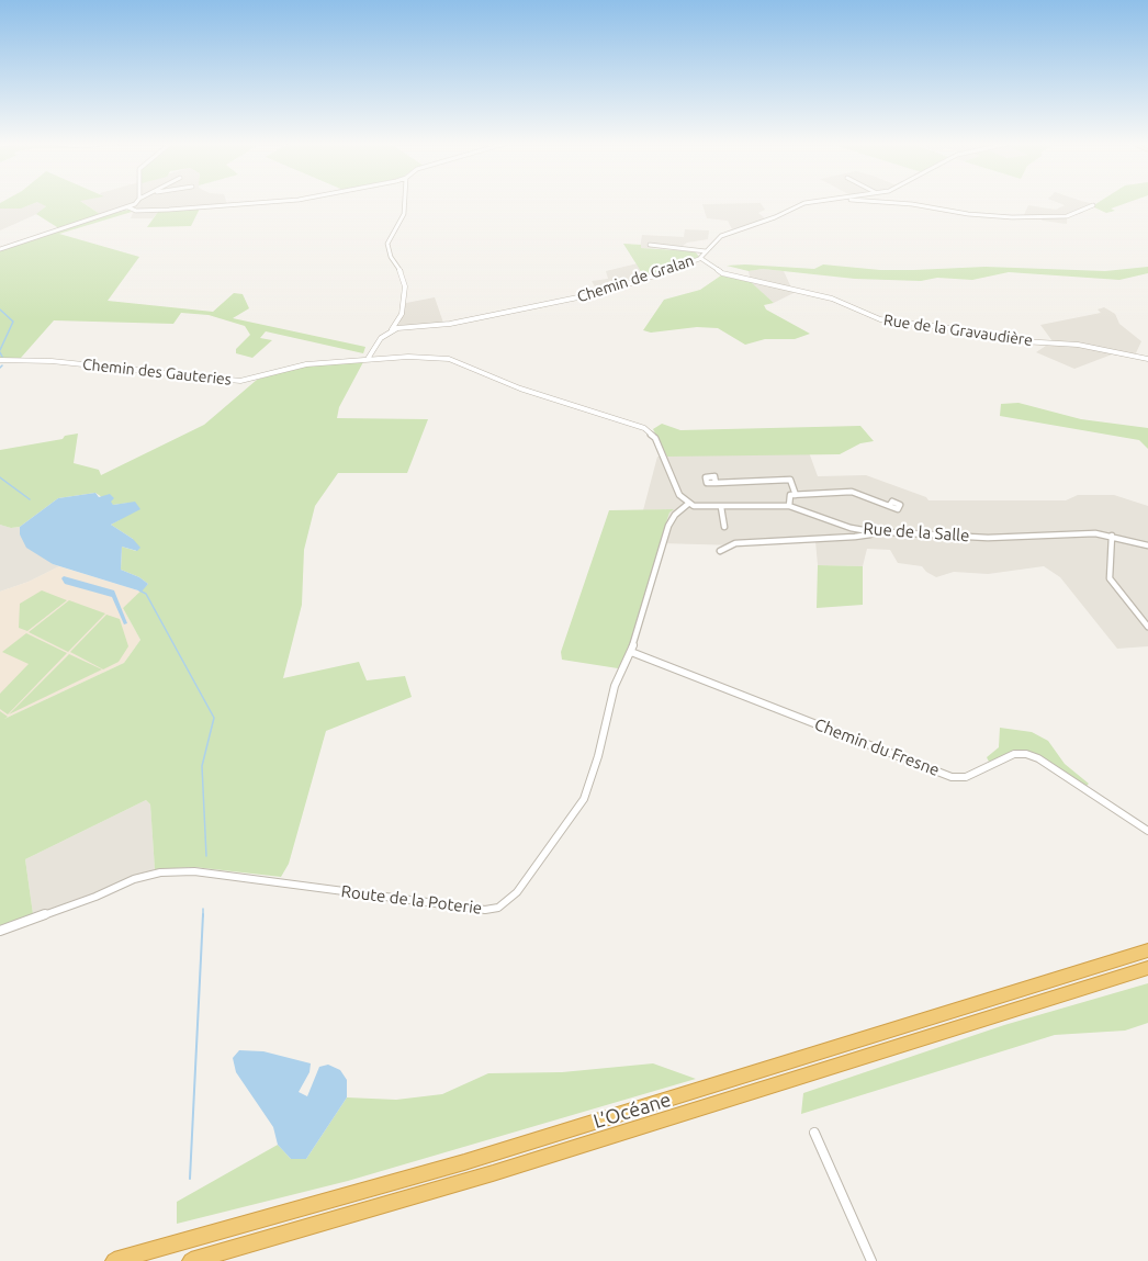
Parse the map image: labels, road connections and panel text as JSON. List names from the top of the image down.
{
  "streets": {
    "highway": ["L’Océane"],
    "street": [
      "Chemin de Gralan",
      "Rue de la Gravaudière",
      "Chemin des Gauteries",
      "Rue de la Salle",
      "Chemin du Fresne",
      "Route de la Poterie"
    ]
  },
  "crossings": [
    ["Chemin de Gralan", "Rue de la Gravaudière"],
    ["Chemin des Gauteries", "Rue de la Salle"],
    ["Chemin des Gauteries", "Route de la Poterie"],
    ["Rue de la Salle", "Route de la Poterie"],
    ["Chemin du Fresne", "Route de la Poterie"]
  ]
}
